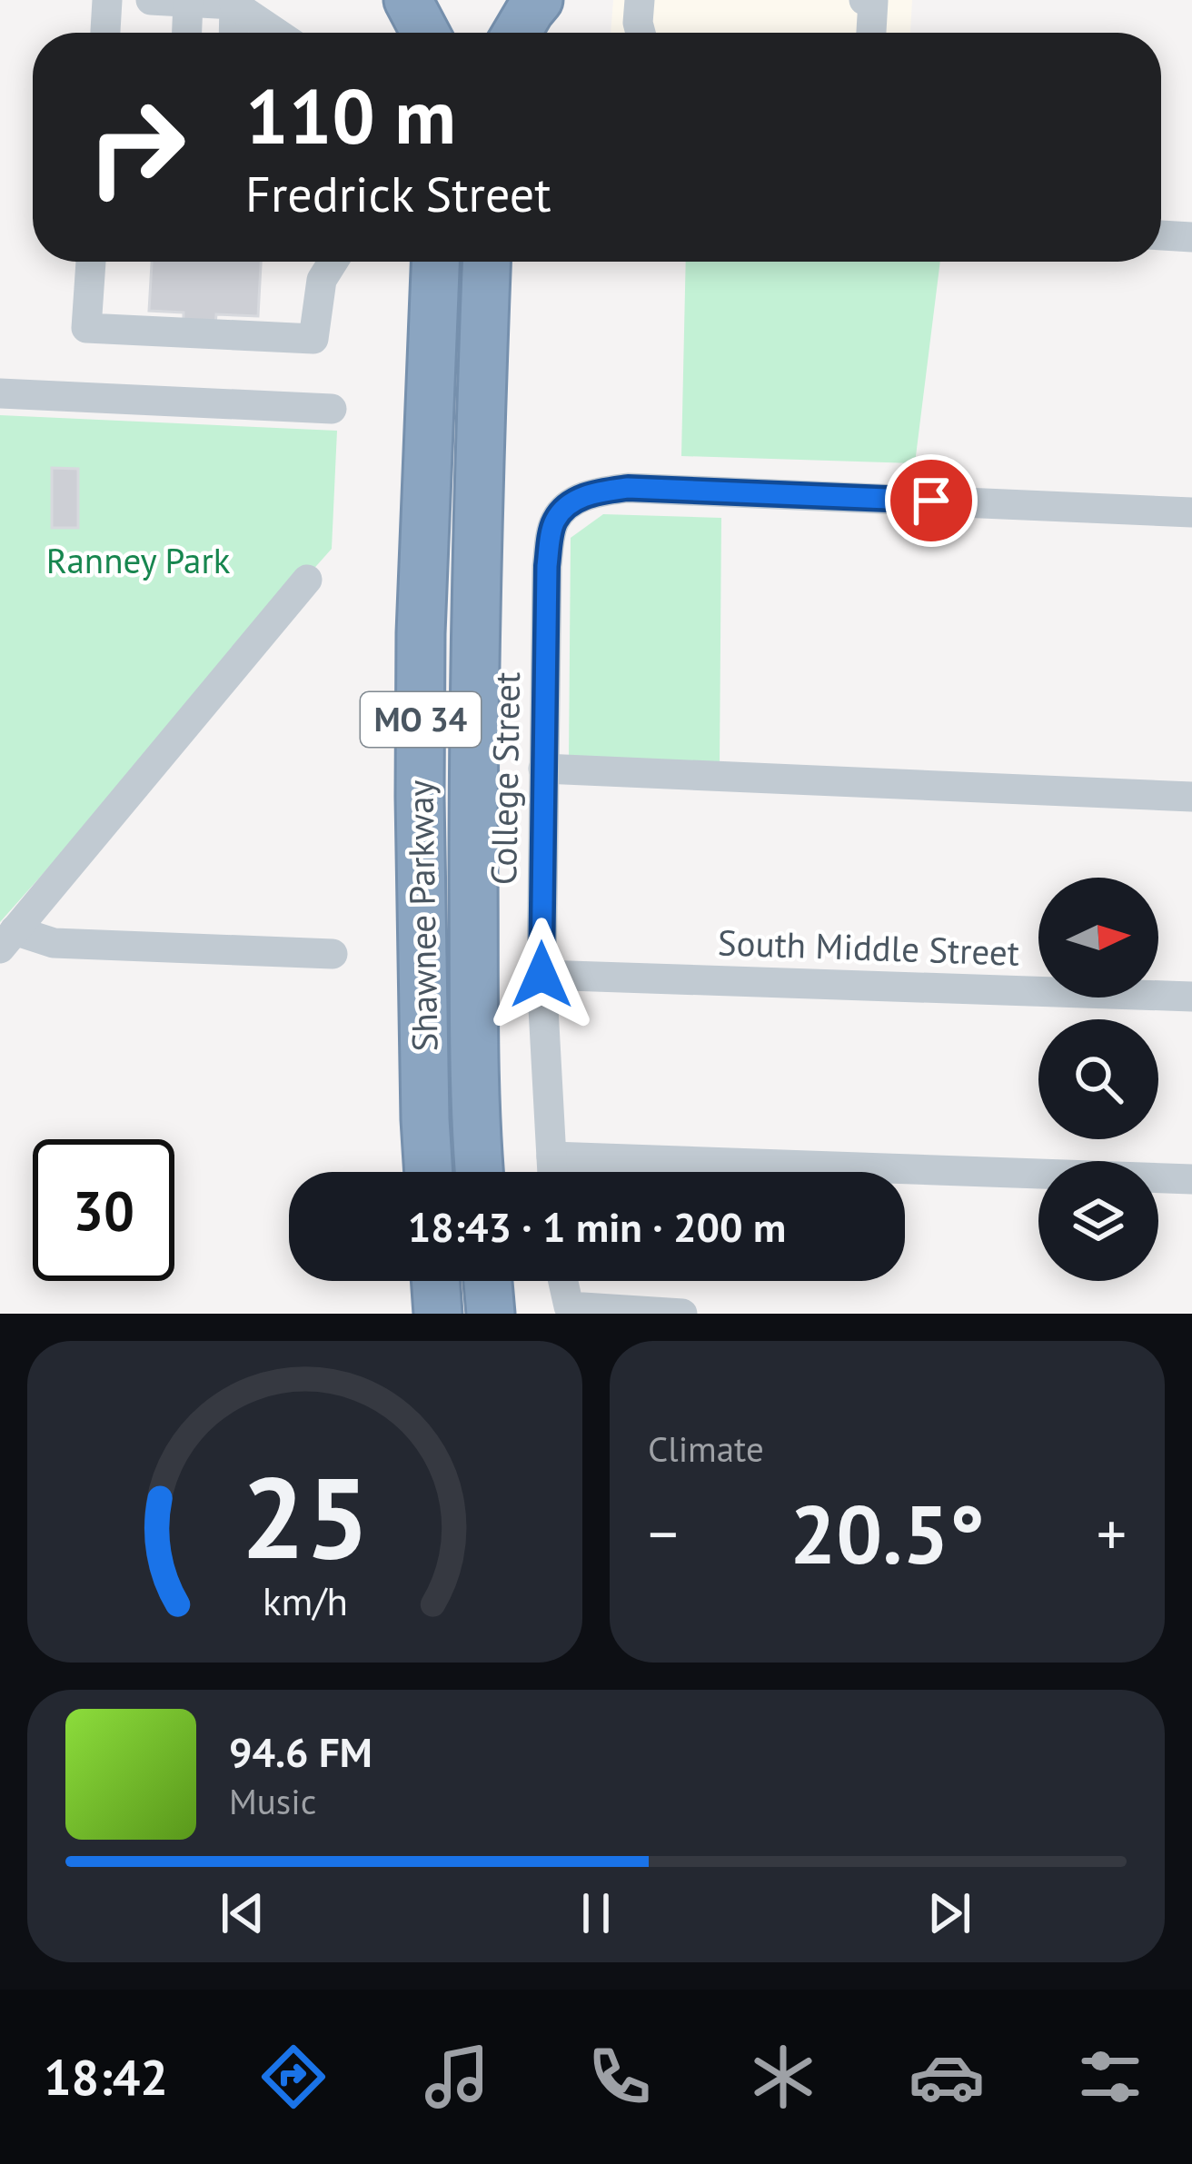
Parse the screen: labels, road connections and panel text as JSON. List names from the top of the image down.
{
  "streets": {
    "highway": ["MO 34", "Shawnee Parkway"],
    "street": ["College Street", "South Middle Street"]
  },
  "crossings": [
    ["College Street", "South Middle Street"]
  ],
  "parks": ["Ranney Park"],
  "north": "right",
  "page": {
    "turn": ["110 m", "Fredrick Street"],
    "limit": "30",
    "trip": "18:43 · 1 min · 200 m",
    "tile": "Climate",
    "heat": ["−", "20.5°", "+"],
    "song": ["94.6 FM", "Music"],
    "tabs": "18:42",
    "gauge": ["25", "km/h"]
  }
}
